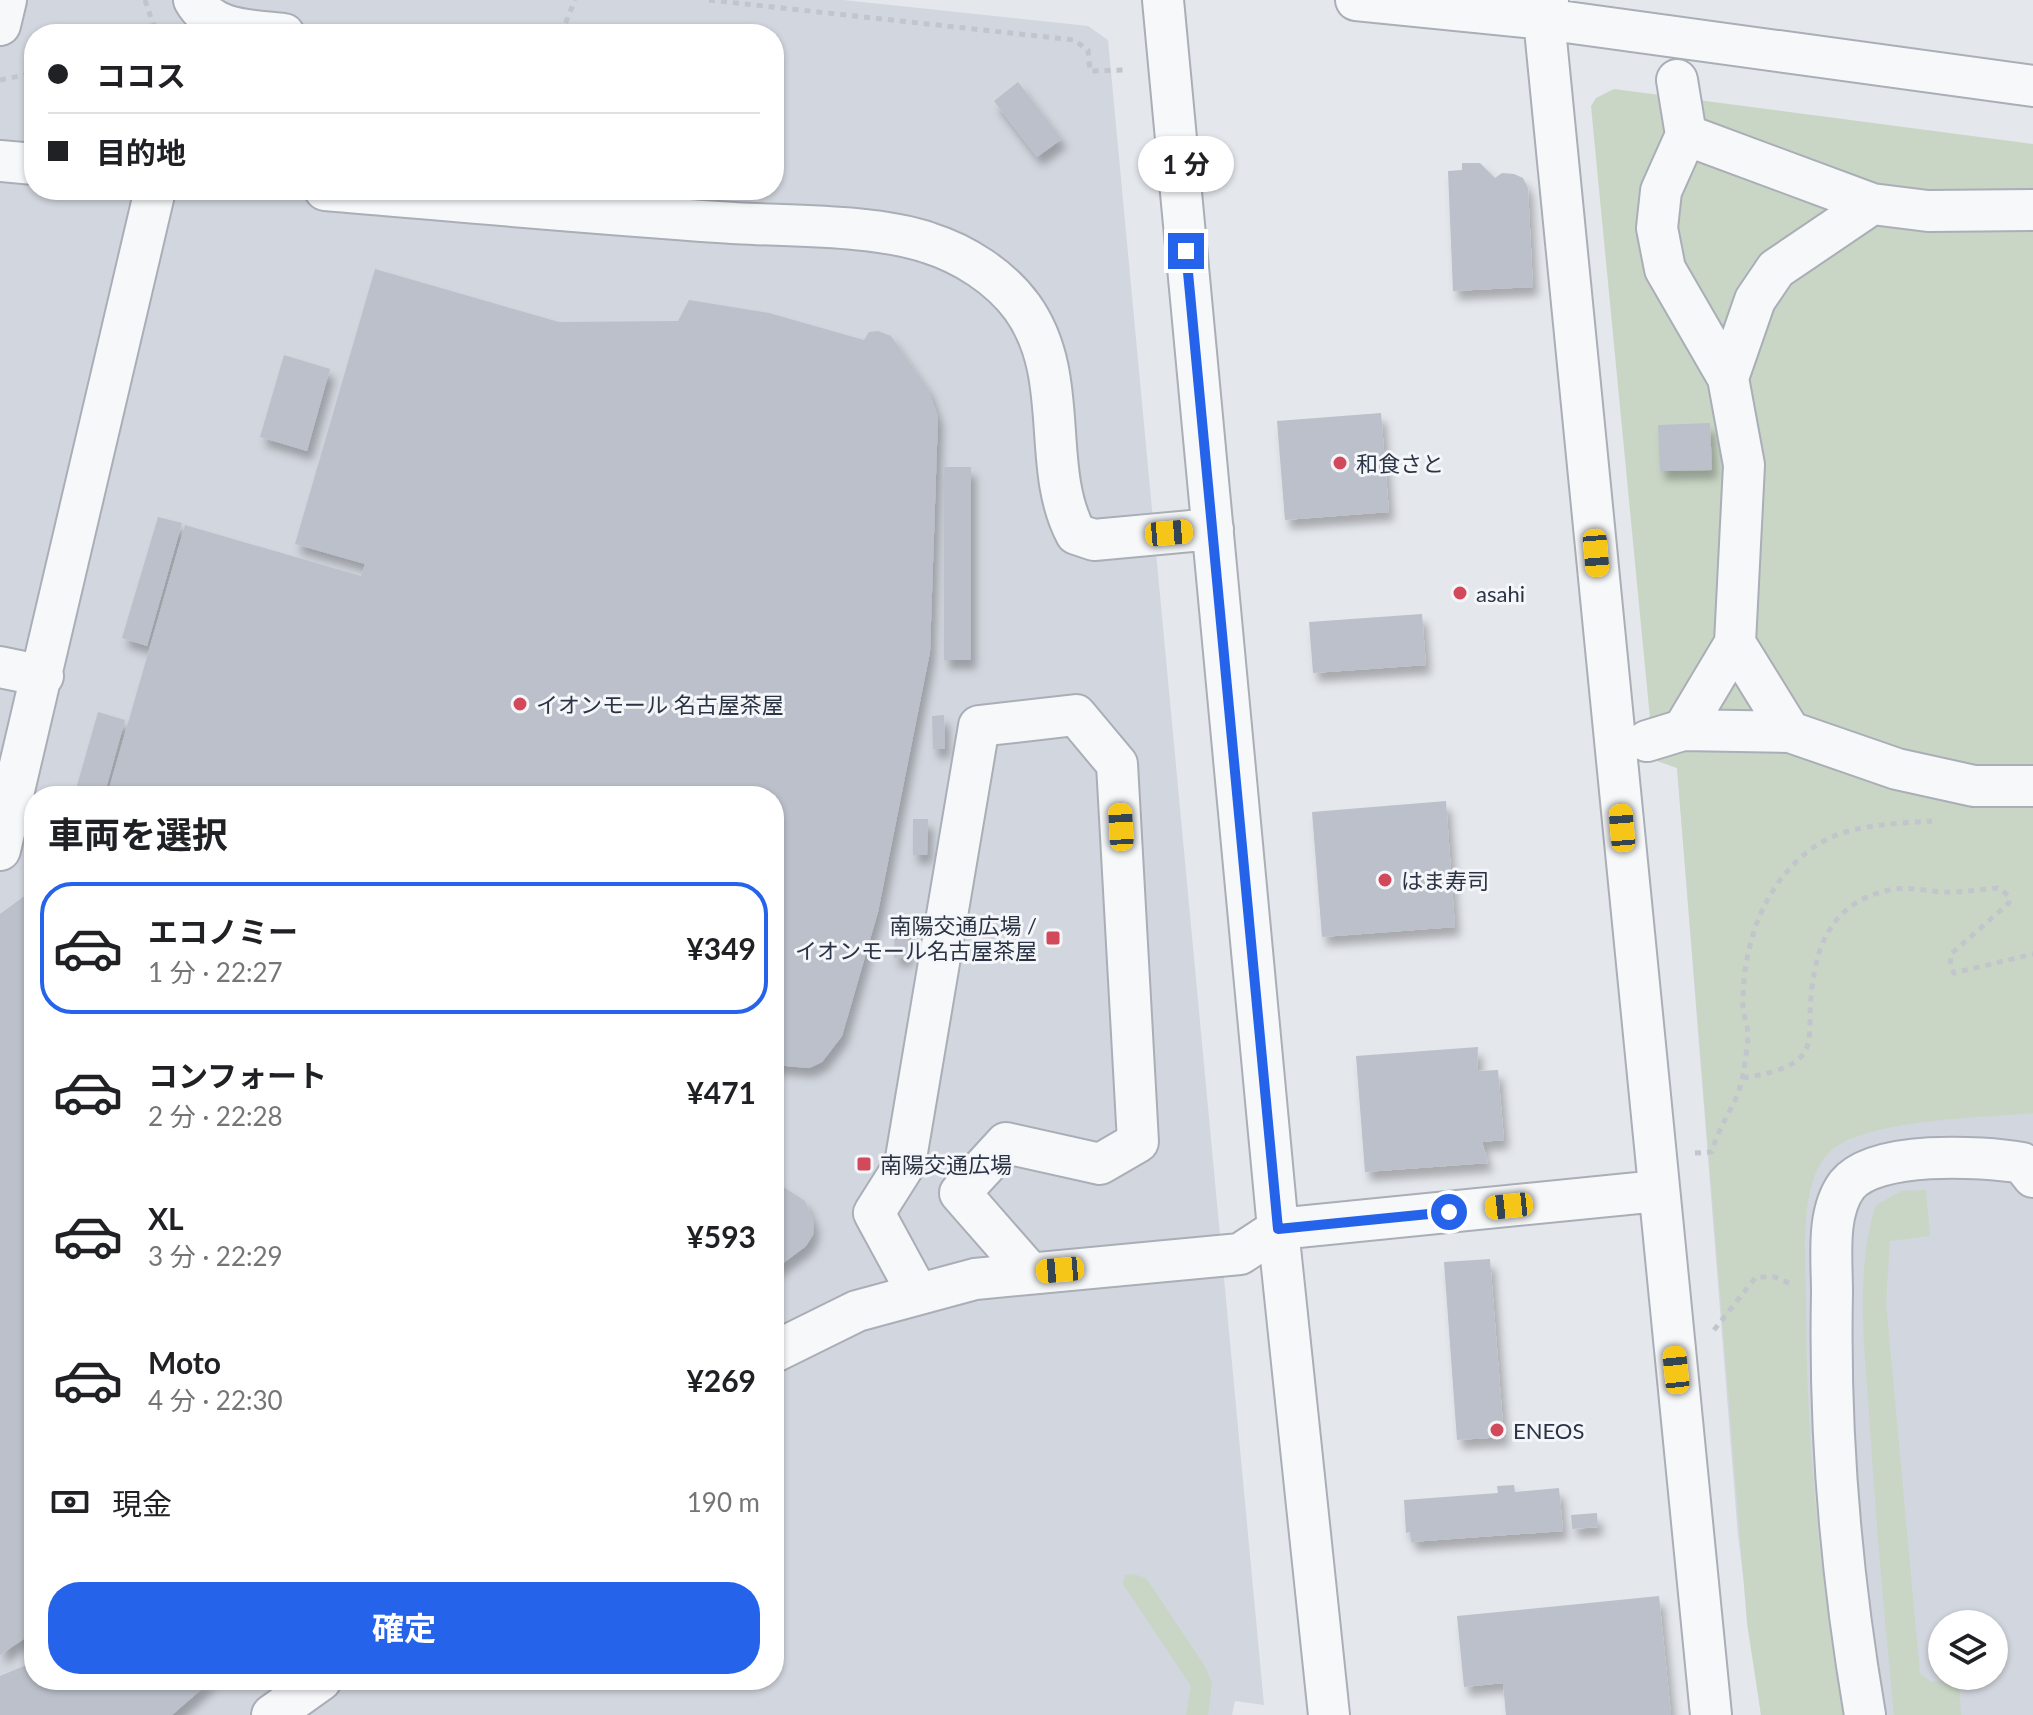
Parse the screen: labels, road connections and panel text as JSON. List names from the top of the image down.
{
  "places": {
    "other": [
      "和食さと",
      "asahi",
      "イオンモール 名古屋茶屋",
      "はま寿司",
      "ENEOS"
    ],
    "transit": ["南陽交通広場 / イオンモール名古屋茶屋", "南陽交通広場"]
  },
  "page": {
    "banner": ["ココス", "目的地"],
    "bubble": "1 分",
    "heading": "車両を選択",
    "list": [
      {
        "name": "エコノミー",
        "note": "1 分 · 22:27",
        "value": "¥349"
      },
      {
        "name": "コンフォート",
        "note": "2 分 · 22:28",
        "value": "¥471"
      },
      {
        "name": "XL",
        "note": "3 分 · 22:29",
        "value": "¥593"
      },
      {
        "name": "Moto",
        "note": "4 分 · 22:30",
        "value": "¥269"
      }
    ],
    "pay": ["現金", "190 m"],
    "buttons": "確定"
  }
}
